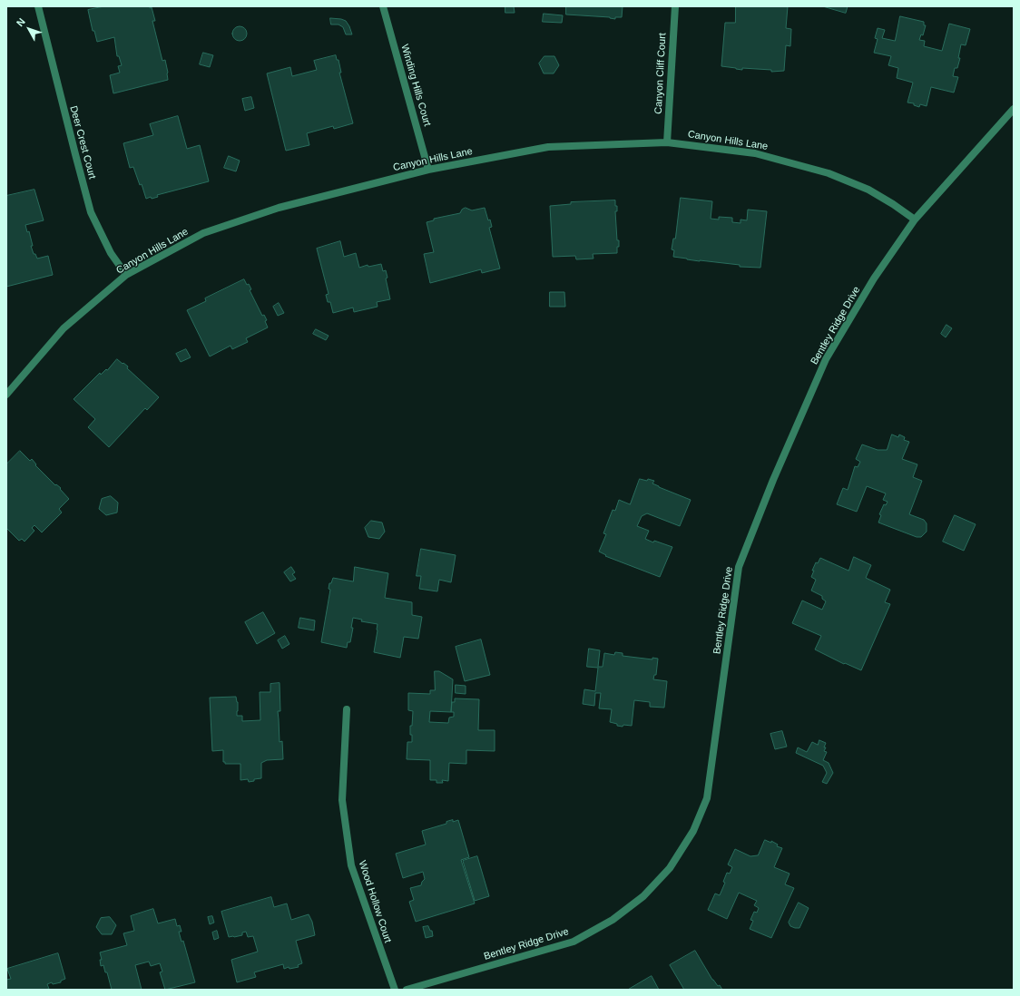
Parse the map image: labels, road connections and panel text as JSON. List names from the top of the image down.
{
  "streets": {
    "street": [
      "Canyon Cliff Court",
      "Winding Hills Court",
      "Canyon Hills Lane",
      "Deer Crest Court",
      "Bentley Ridge Drive",
      "Wood Hollow Court"
    ]
  },
  "crossings": [
    ["Canyon Cliff Court", "Canyon Hills Lane"],
    ["Winding Hills Court", "Canyon Hills Lane"],
    ["Canyon Hills Lane", "Deer Crest Court"],
    ["Canyon Hills Lane", "Bentley Ridge Drive"]
  ],
  "north": "top left"
}
